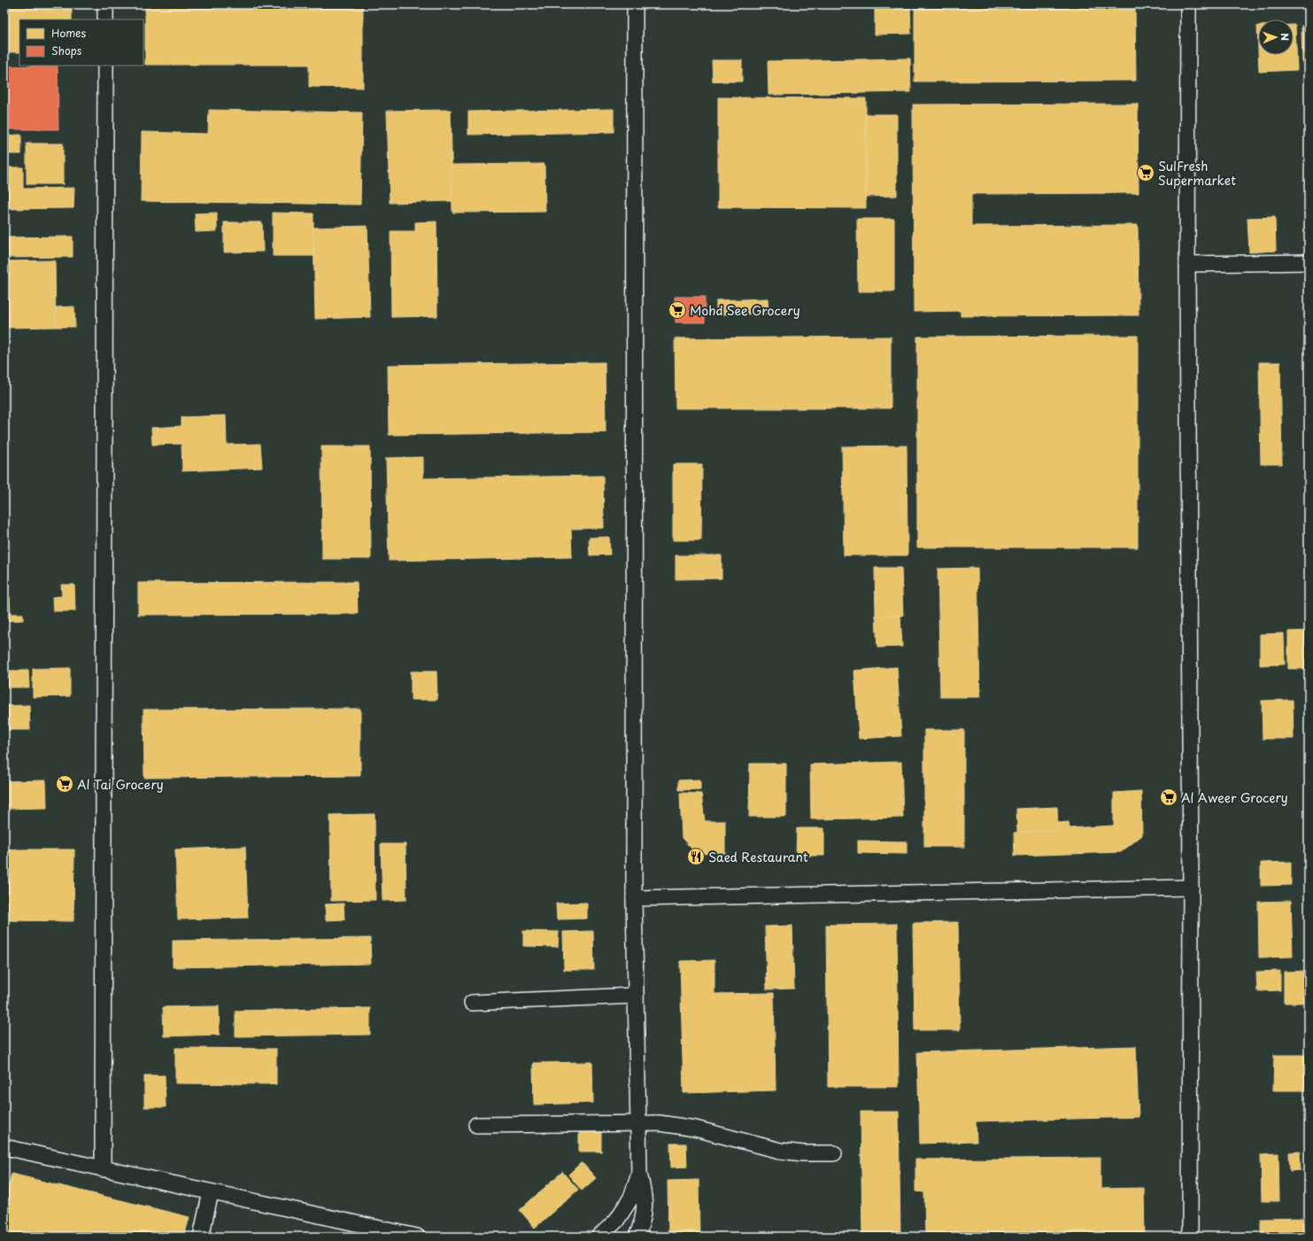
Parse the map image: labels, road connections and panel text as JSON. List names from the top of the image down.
{
  "places": {
    "supermarket": [
      "SulFresh Supermarket",
      "Mohd See Grocery",
      "Al Tai Grocery",
      "Al Aweer Grocery"
    ],
    "restaurant": ["Saed Restaurant"]
  },
  "legend": ["Homes", "Shops"],
  "north": "right"
}
